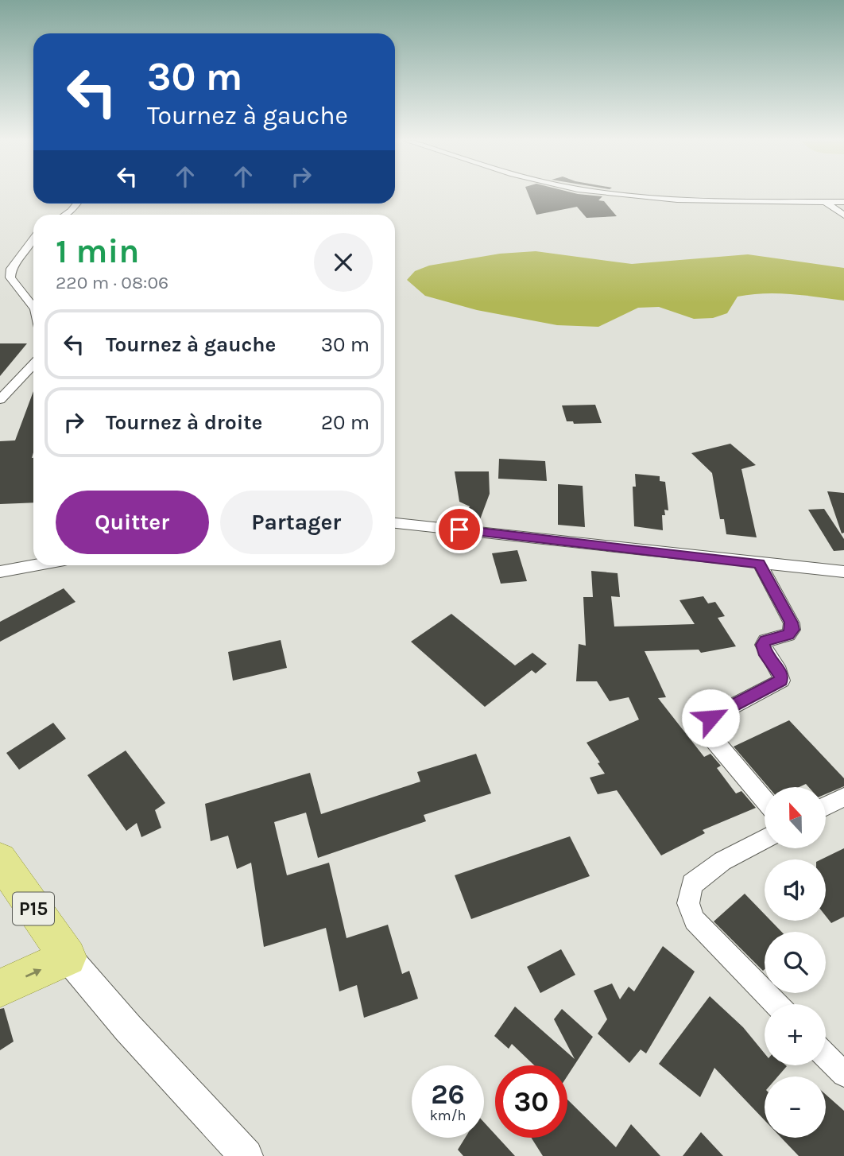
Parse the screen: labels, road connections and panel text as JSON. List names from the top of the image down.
{
  "streets": {
    "main road": ["P15"]
  },
  "north": "top",
  "page": {
    "turn": ["30 m", "Tournez à gauche"],
    "heading": ["1 min", "220 m · 08:06"],
    "list": [
      {
        "name": "Tournez à gauche",
        "value": "30 m"
      },
      {
        "name": "Tournez à droite",
        "value": "20 m"
      }
    ],
    "buttons": ["Quitter", "Partager"],
    "map_buttons": ["+", "−"],
    "speed": "26 km/h",
    "limit": "30"
  }
}
